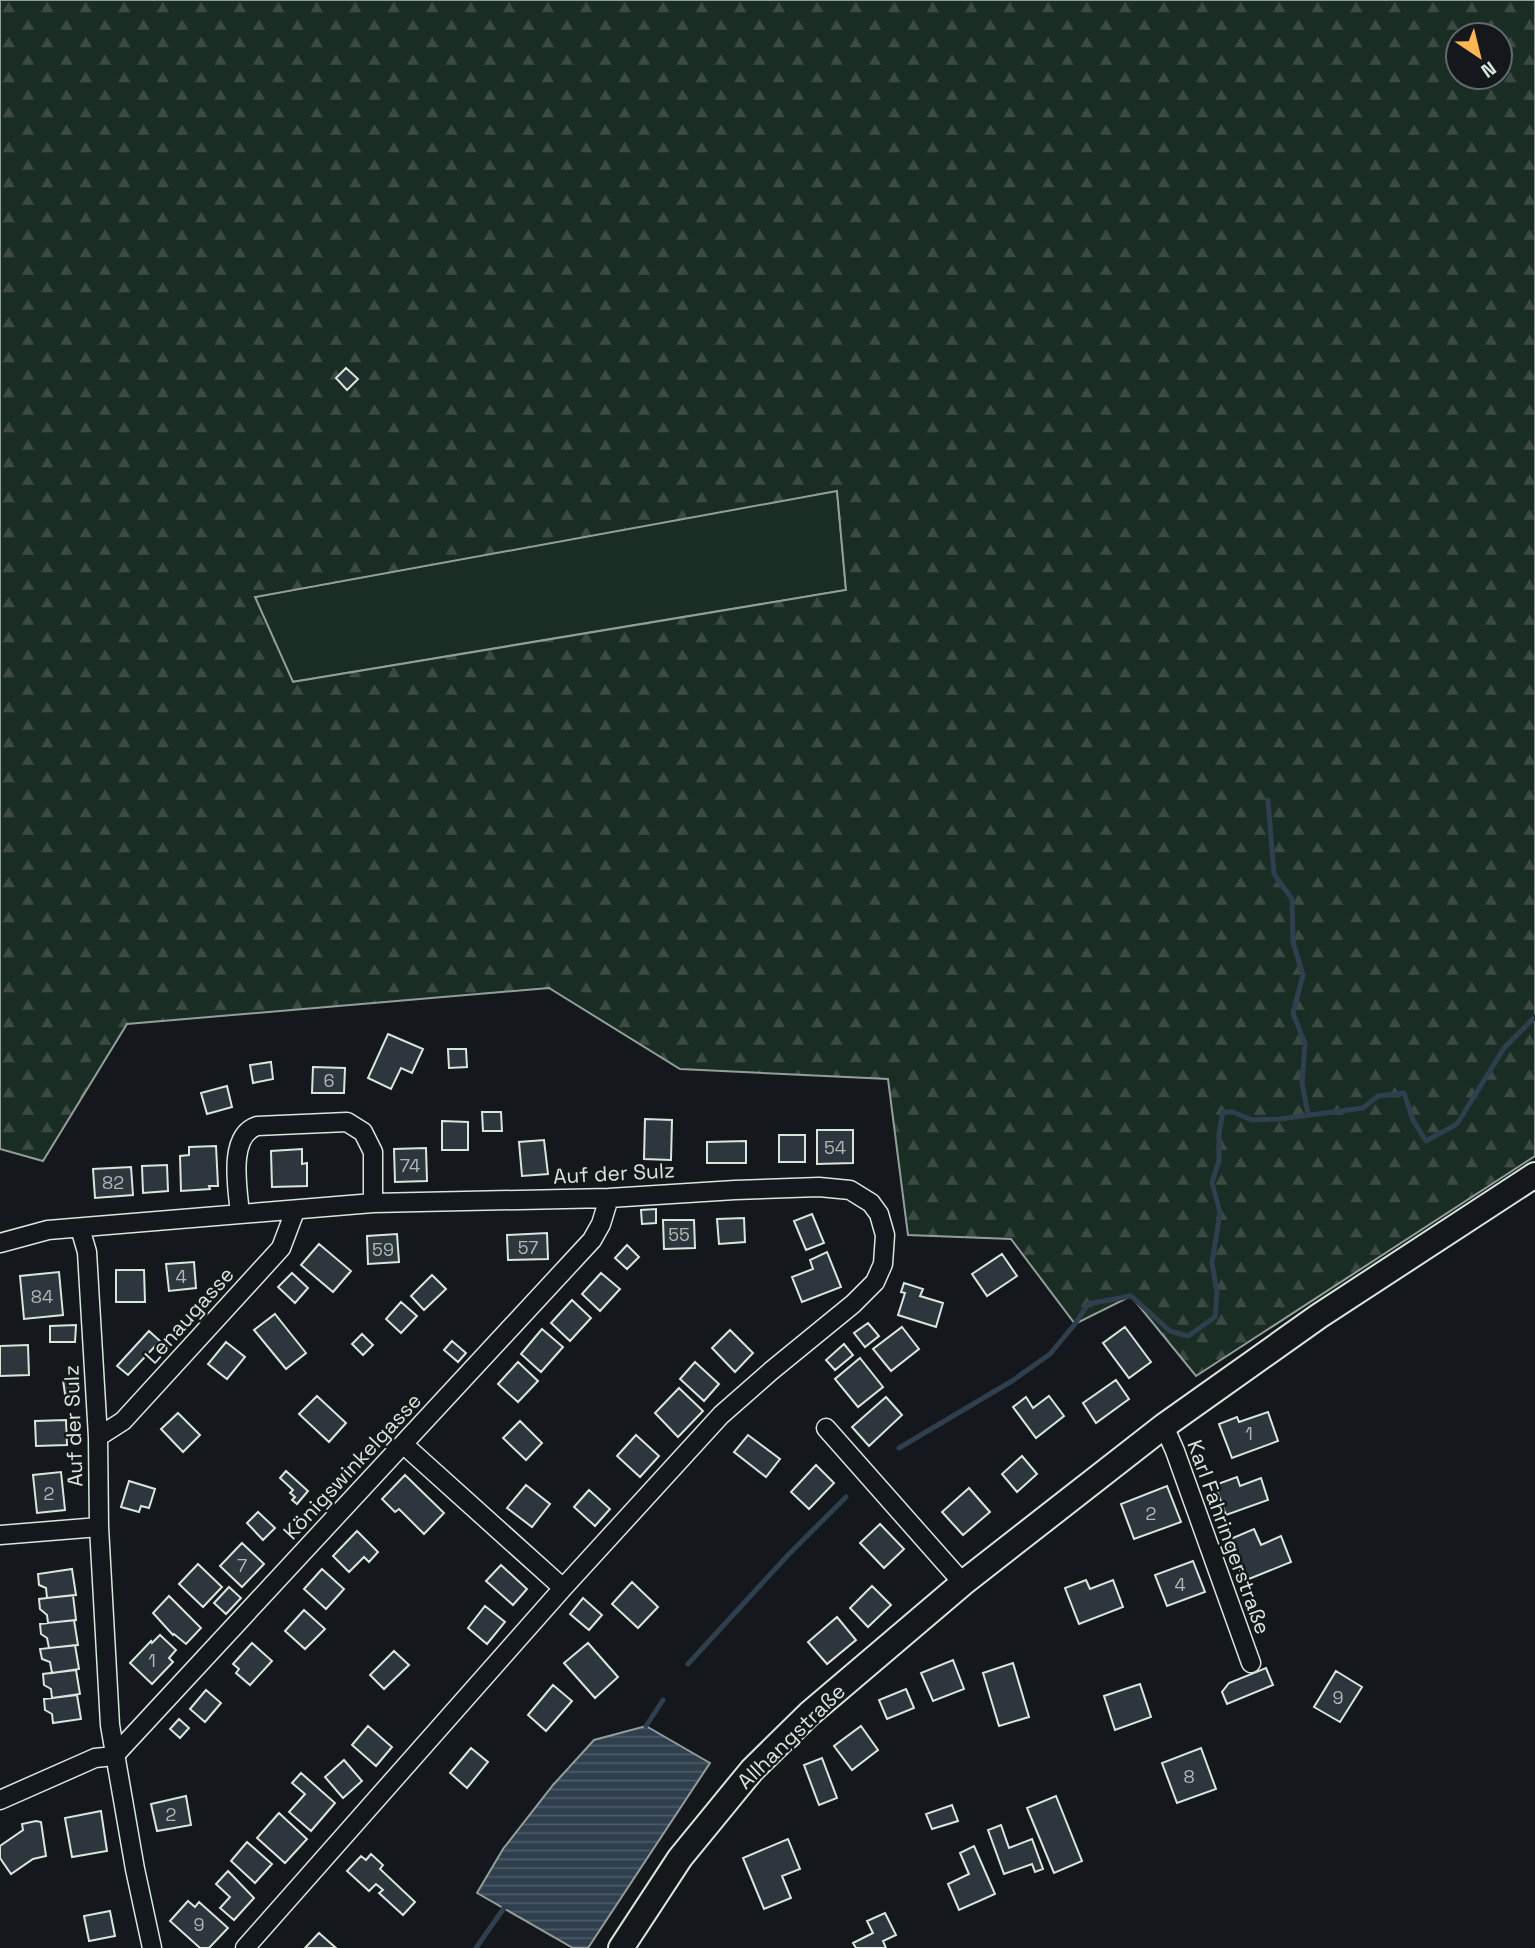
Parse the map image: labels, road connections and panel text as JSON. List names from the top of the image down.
{
  "streets": {
    "street": [
      "Auf der Sulz",
      "Lenaugasse",
      "Königswinkelgasse",
      "Karl Fahringerstraße",
      "Allhangstraße"
    ]
  },
  "crossings": [
    ["Auf der Sulz", "Lenaugasse"],
    ["Auf der Sulz", "Königswinkelgasse"],
    ["Karl Fahringerstraße", "Allhangstraße"]
  ],
  "house_numbers": [
    "6",
    "54",
    "74",
    "82",
    "55",
    "57",
    "59",
    "4",
    "84",
    "1",
    "2",
    "2",
    "7",
    "4",
    "1",
    "9",
    "8",
    "2",
    "9"
  ],
  "north": "bottom right"
}
